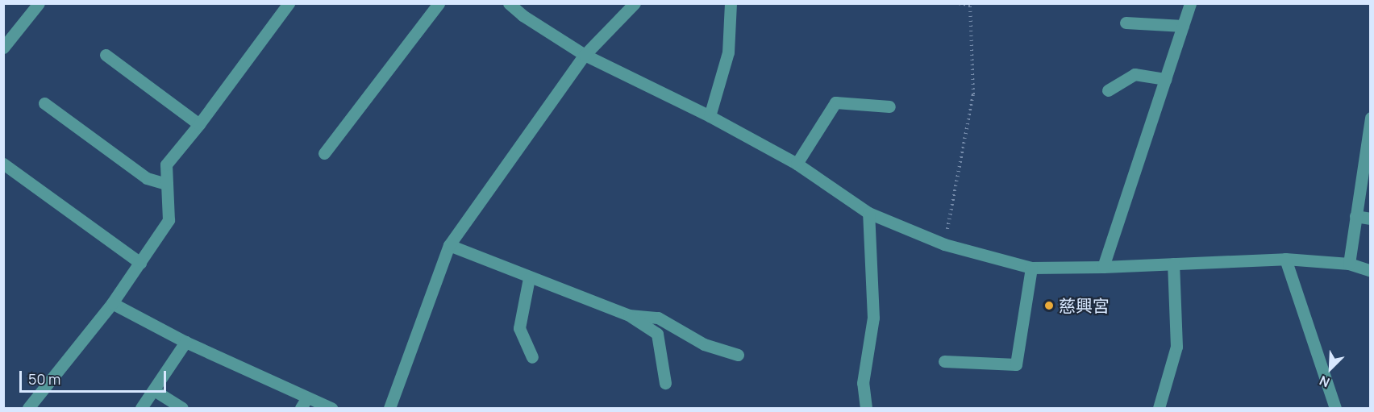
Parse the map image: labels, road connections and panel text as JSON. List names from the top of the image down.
{
  "places": ["慈興宮"],
  "scale_bar": "50 m",
  "north": "bottom left"
}
